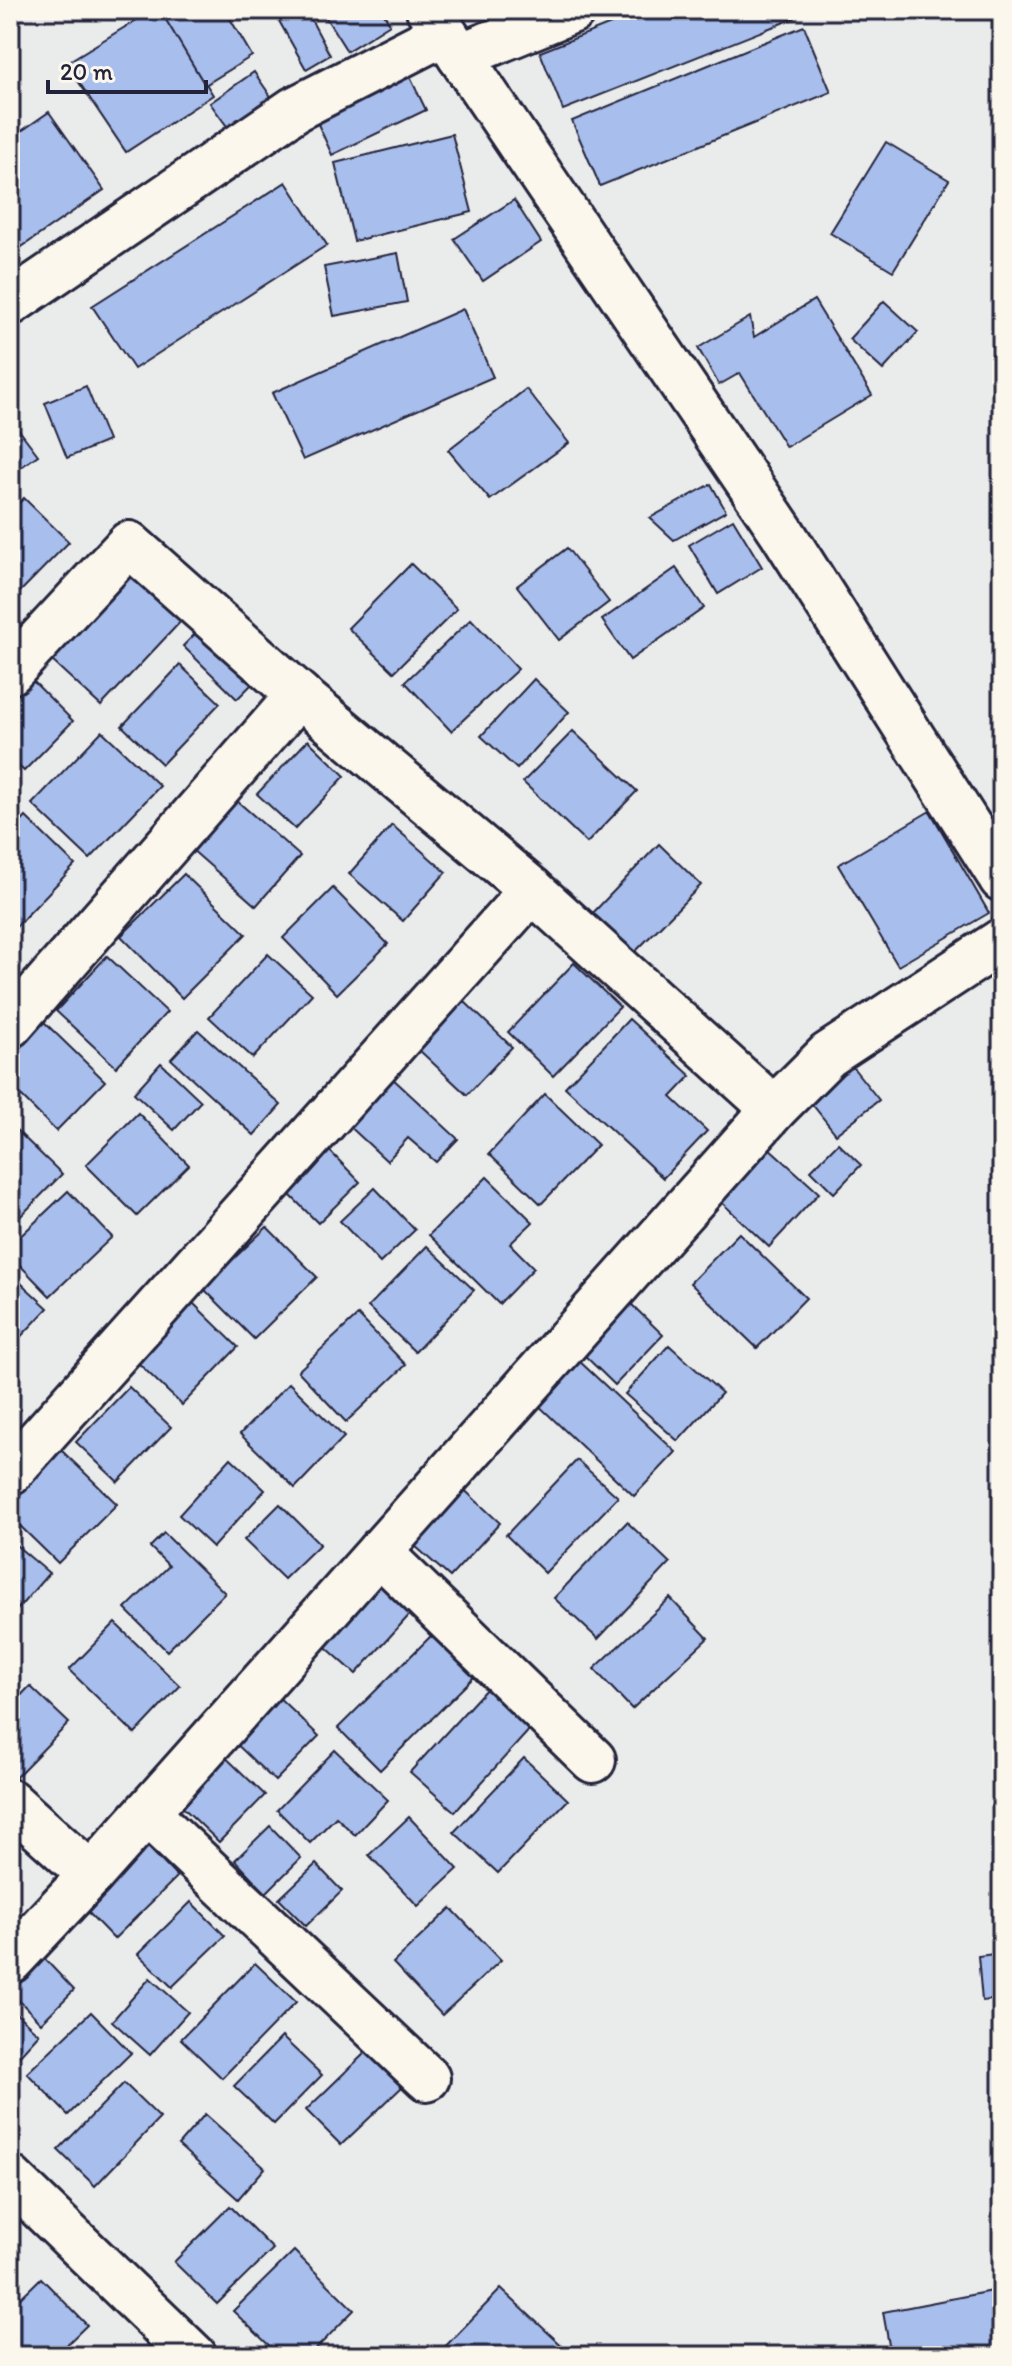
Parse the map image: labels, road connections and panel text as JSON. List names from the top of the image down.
{
  "scale_bar": "20 m"
}
